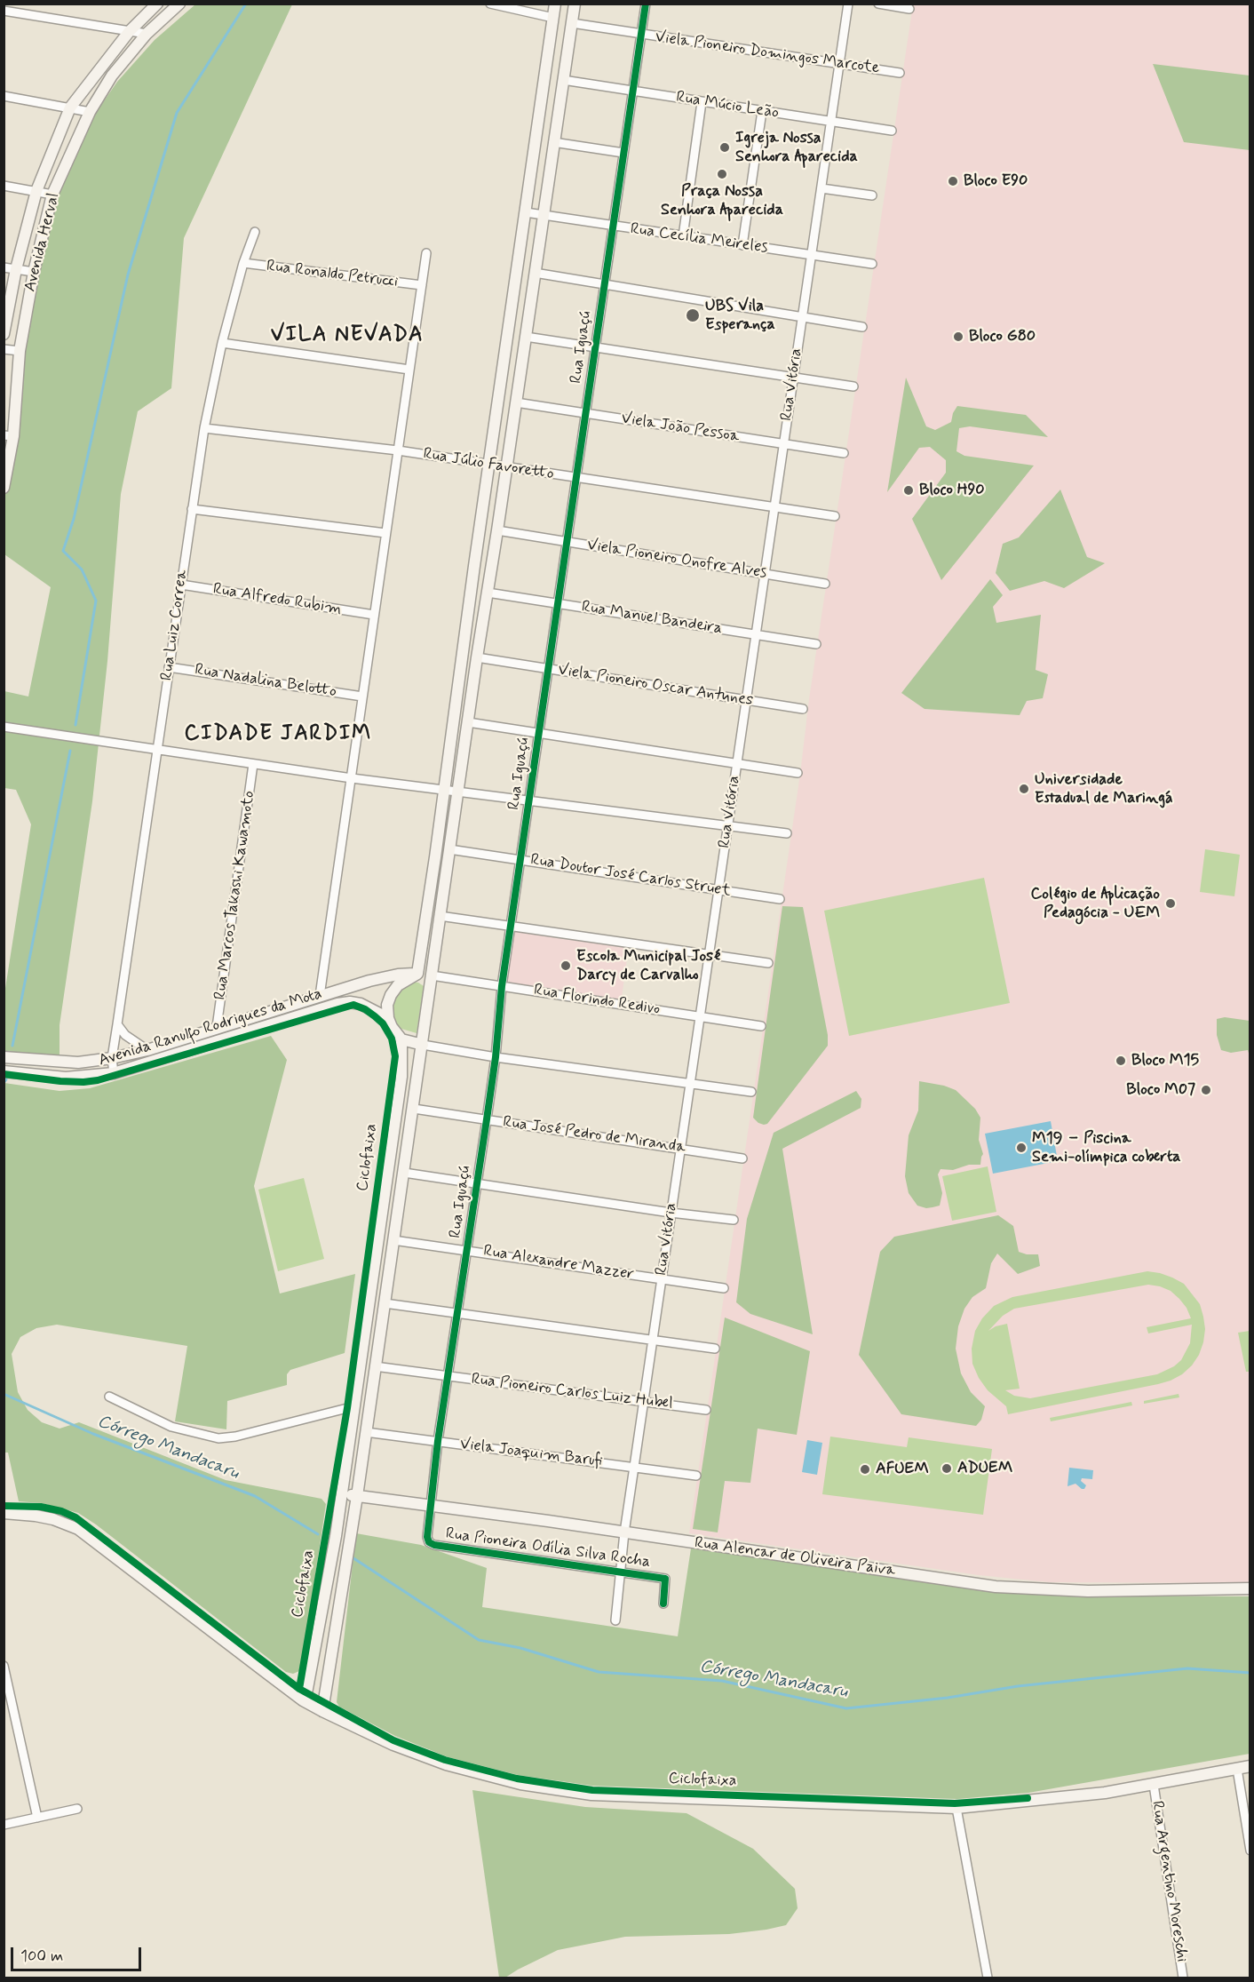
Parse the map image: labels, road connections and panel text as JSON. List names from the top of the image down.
{
  "streets": {
    "main road": ["Avenida Herval", "Avenida Ranulfo Rodrigues da Mota", "Rua Alencar de Oliveira Paiva"],
    "street": [
      "Viela Pioneiro Domingos Marcote",
      "Rua Múcio Leão",
      "Rua Cecília Meireles",
      "Rua Ronaldo Petrucci",
      "Rua Iguaçú",
      "Rua Vitória",
      "Viela João Pessoa",
      "Rua Júlio Favoretto",
      "Viela Pioneiro Onofre Alves",
      "Rua Alfredo Rubim",
      "Rua Manuel Bandeira",
      "Rua Luiz Correa",
      "Rua Nadalina Belotto",
      "Viela Pioneiro Oscar Antunes",
      "Rua Doutor José Carlos Struet",
      "Rua Marcos Takashi Kawamoto",
      "Rua Florindo Redivo",
      "Rua José Pedro de Miranda",
      "Rua Alexandre Mazzer",
      "Rua Pioneiro Carlos Luiz Hubel",
      "Viela Joaquim Barufi",
      "Rua Pioneira Odília Silva Rocha",
      "Rua Argentino Moreschi"
    ],
    "cycle path": ["Ciclofaixa"]
  },
  "crossings": [
    ["Viela Pioneiro Domingos Marcote", "Rua Iguaçú"],
    ["Viela Pioneiro Domingos Marcote", "Rua Vitória"],
    ["Rua Múcio Leão", "Rua Iguaçú"],
    ["Rua Múcio Leão", "Rua Vitória"],
    ["Rua Cecília Meireles", "Rua Iguaçú"],
    ["Rua Cecília Meireles", "Rua Vitória"],
    ["Rua Ronaldo Petrucci", "Rua Luiz Correa"],
    ["Rua Iguaçú", "Viela João Pessoa"],
    ["Rua Iguaçú", "Rua Júlio Favoretto"],
    ["Rua Iguaçú", "Viela Pioneiro Onofre Alves"],
    ["Rua Iguaçú", "Rua Manuel Bandeira"],
    ["Rua Iguaçú", "Viela Pioneiro Oscar Antunes"],
    ["Rua Iguaçú", "Rua Doutor José Carlos Struet"],
    ["Rua Iguaçú", "Rua Florindo Redivo"],
    ["Rua Iguaçú", "Rua José Pedro de Miranda"],
    ["Rua Iguaçú", "Rua Alexandre Mazzer"],
    ["Rua Iguaçú", "Rua Pioneiro Carlos Luiz Hubel"],
    ["Rua Iguaçú", "Viela Joaquim Barufi"],
    ["Rua Iguaçú", "Rua Pioneira Odília Silva Rocha"],
    ["Rua Iguaçú", "Rua Alencar de Oliveira Paiva"],
    ["Rua Vitória", "Viela João Pessoa"],
    ["Rua Vitória", "Rua Júlio Favoretto"],
    ["Rua Vitória", "Viela Pioneiro Onofre Alves"],
    ["Rua Vitória", "Rua Manuel Bandeira"],
    ["Rua Vitória", "Viela Pioneiro Oscar Antunes"],
    ["Rua Vitória", "Rua Doutor José Carlos Struet"],
    ["Rua Vitória", "Rua Florindo Redivo"],
    ["Rua Vitória", "Rua José Pedro de Miranda"],
    ["Rua Vitória", "Rua Alexandre Mazzer"],
    ["Rua Vitória", "Rua Pioneiro Carlos Luiz Hubel"],
    ["Rua Vitória", "Viela Joaquim Barufi"],
    ["Rua Vitória", "Rua Pioneira Odília Silva Rocha"],
    ["Rua Vitória", "Rua Alencar de Oliveira Paiva"],
    ["Rua Júlio Favoretto", "Rua Luiz Correa"],
    ["Rua Alfredo Rubim", "Rua Luiz Correa"],
    ["Rua Luiz Correa", "Rua Nadalina Belotto"],
    ["Rua Luiz Correa", "Avenida Ranulfo Rodrigues da Mota"],
    ["Rua Marcos Takashi Kawamoto", "Avenida Ranulfo Rodrigues da Mota"],
    ["Rua Florindo Redivo", "Avenida Ranulfo Rodrigues da Mota"]
  ],
  "districts": ["VILA NEVADA", "CIDADE JARDIM"],
  "water": ["Córrego Mandacaru"],
  "places": [
    "Igreja Nossa Senhora Aparecida",
    "Praça Nossa Senhora Aparecida",
    "Bloco E90",
    "UBS Vila Esperança",
    "Bloco G80",
    "Bloco H90",
    "Universidade Estadual de Maringá",
    "Colégio de Aplicação Pedagócia - UEM",
    "Escola Municipal José Darcy de Carvalho",
    "Bloco M15",
    "Bloco M07",
    "M19 – Piscina Semi-olímpica coberta",
    "ADUEM",
    "AFUEM"
  ],
  "scale_bar": "100 m"
}
